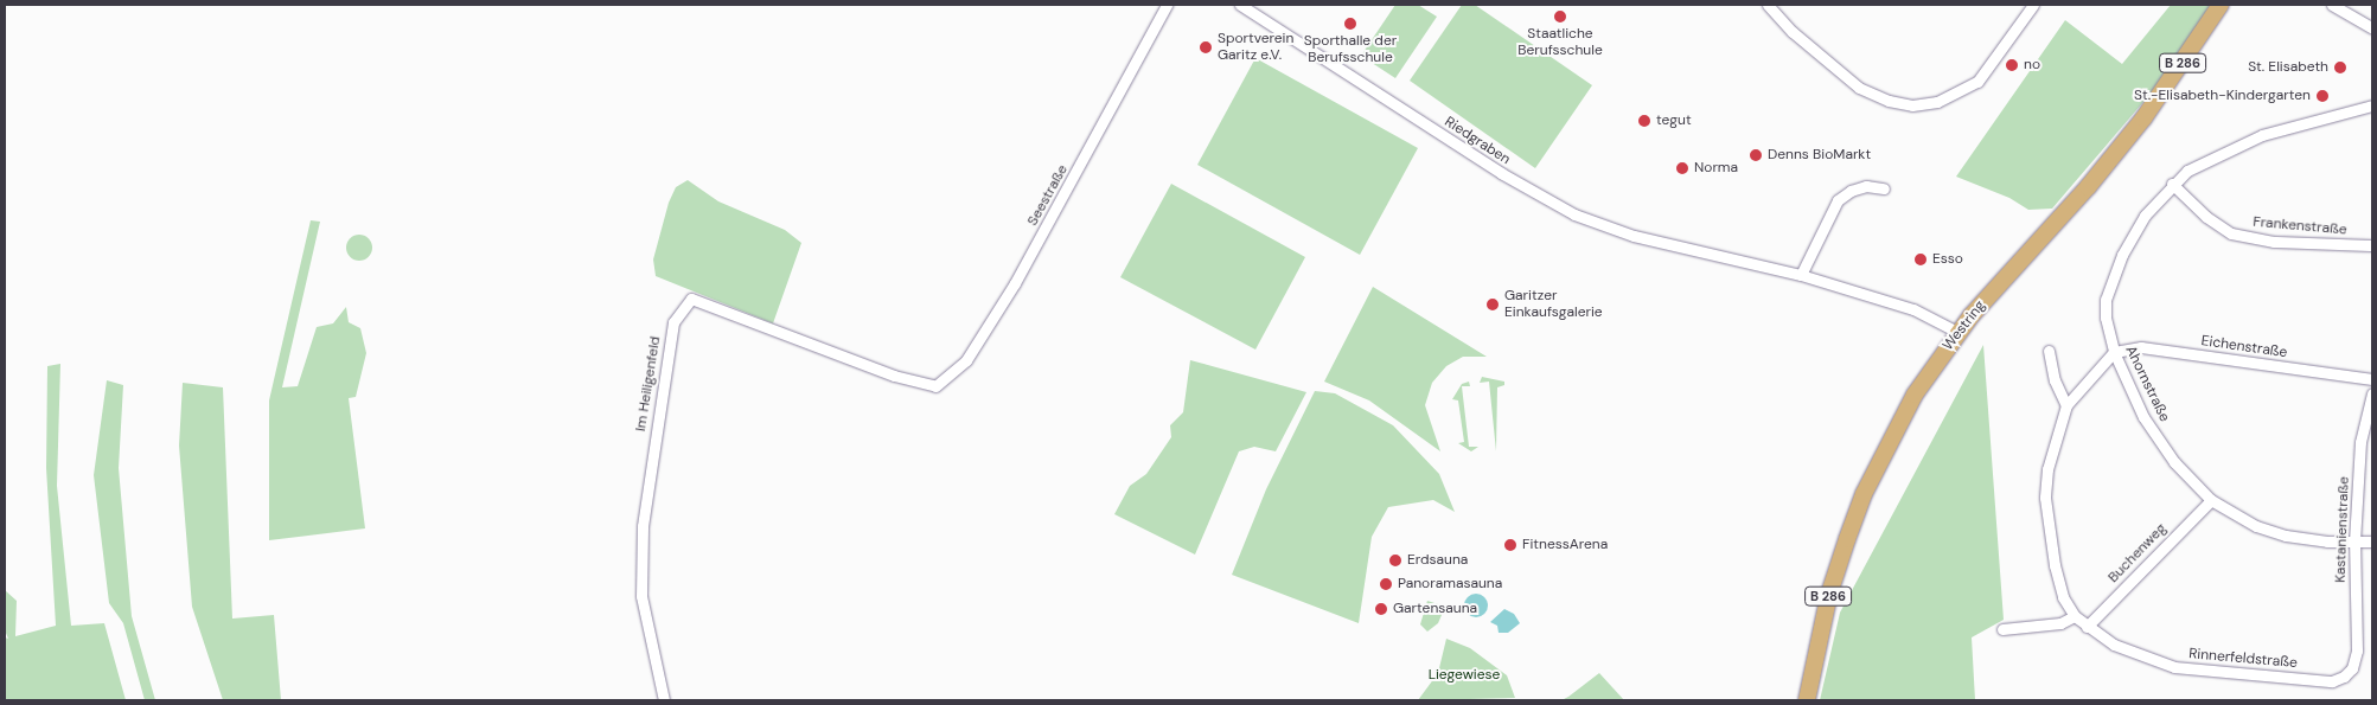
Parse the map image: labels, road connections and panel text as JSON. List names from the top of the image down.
{
  "streets": {
    "main road": ["B 286", "Westring"],
    "street": [
      "Riedgraben",
      "Seestraße",
      "Frankenstraße",
      "Eichenstraße",
      "Im Heiligenfeld",
      "Ahornstraße",
      "Kastanienstraße",
      "Buchenweg",
      "Rinnerfeldstraße"
    ]
  },
  "crossings": [
    ["Riedgraben", "Westring"],
    ["Seestraße", "Im Heiligenfeld"],
    ["Frankenstraße", "Ahornstraße"],
    ["Eichenstraße", "Ahornstraße"],
    ["Eichenstraße", "Rinnerfeldstraße"],
    ["Ahornstraße", "Kastanienstraße"],
    ["Ahornstraße", "Buchenweg"],
    ["Ahornstraße", "Rinnerfeldstraße"],
    ["Kastanienstraße", "Rinnerfeldstraße"],
    ["Buchenweg", "Rinnerfeldstraße"]
  ],
  "parks": ["Liegewiese"],
  "places": [
    "Staatliche Berufsschule",
    "Sporthalle der Berufsschule",
    "Sportverein Garitz e.V.",
    "no",
    "St. Elisabeth",
    "St.-Elisabeth-Kindergarten",
    "tegut",
    "Denns BioMarkt",
    "Norma",
    "Esso",
    "Garitzer Einkaufsgalerie",
    "FitnessArena",
    "Erdsauna",
    "Panoramasauna",
    "Gartensauna"
  ]
}
